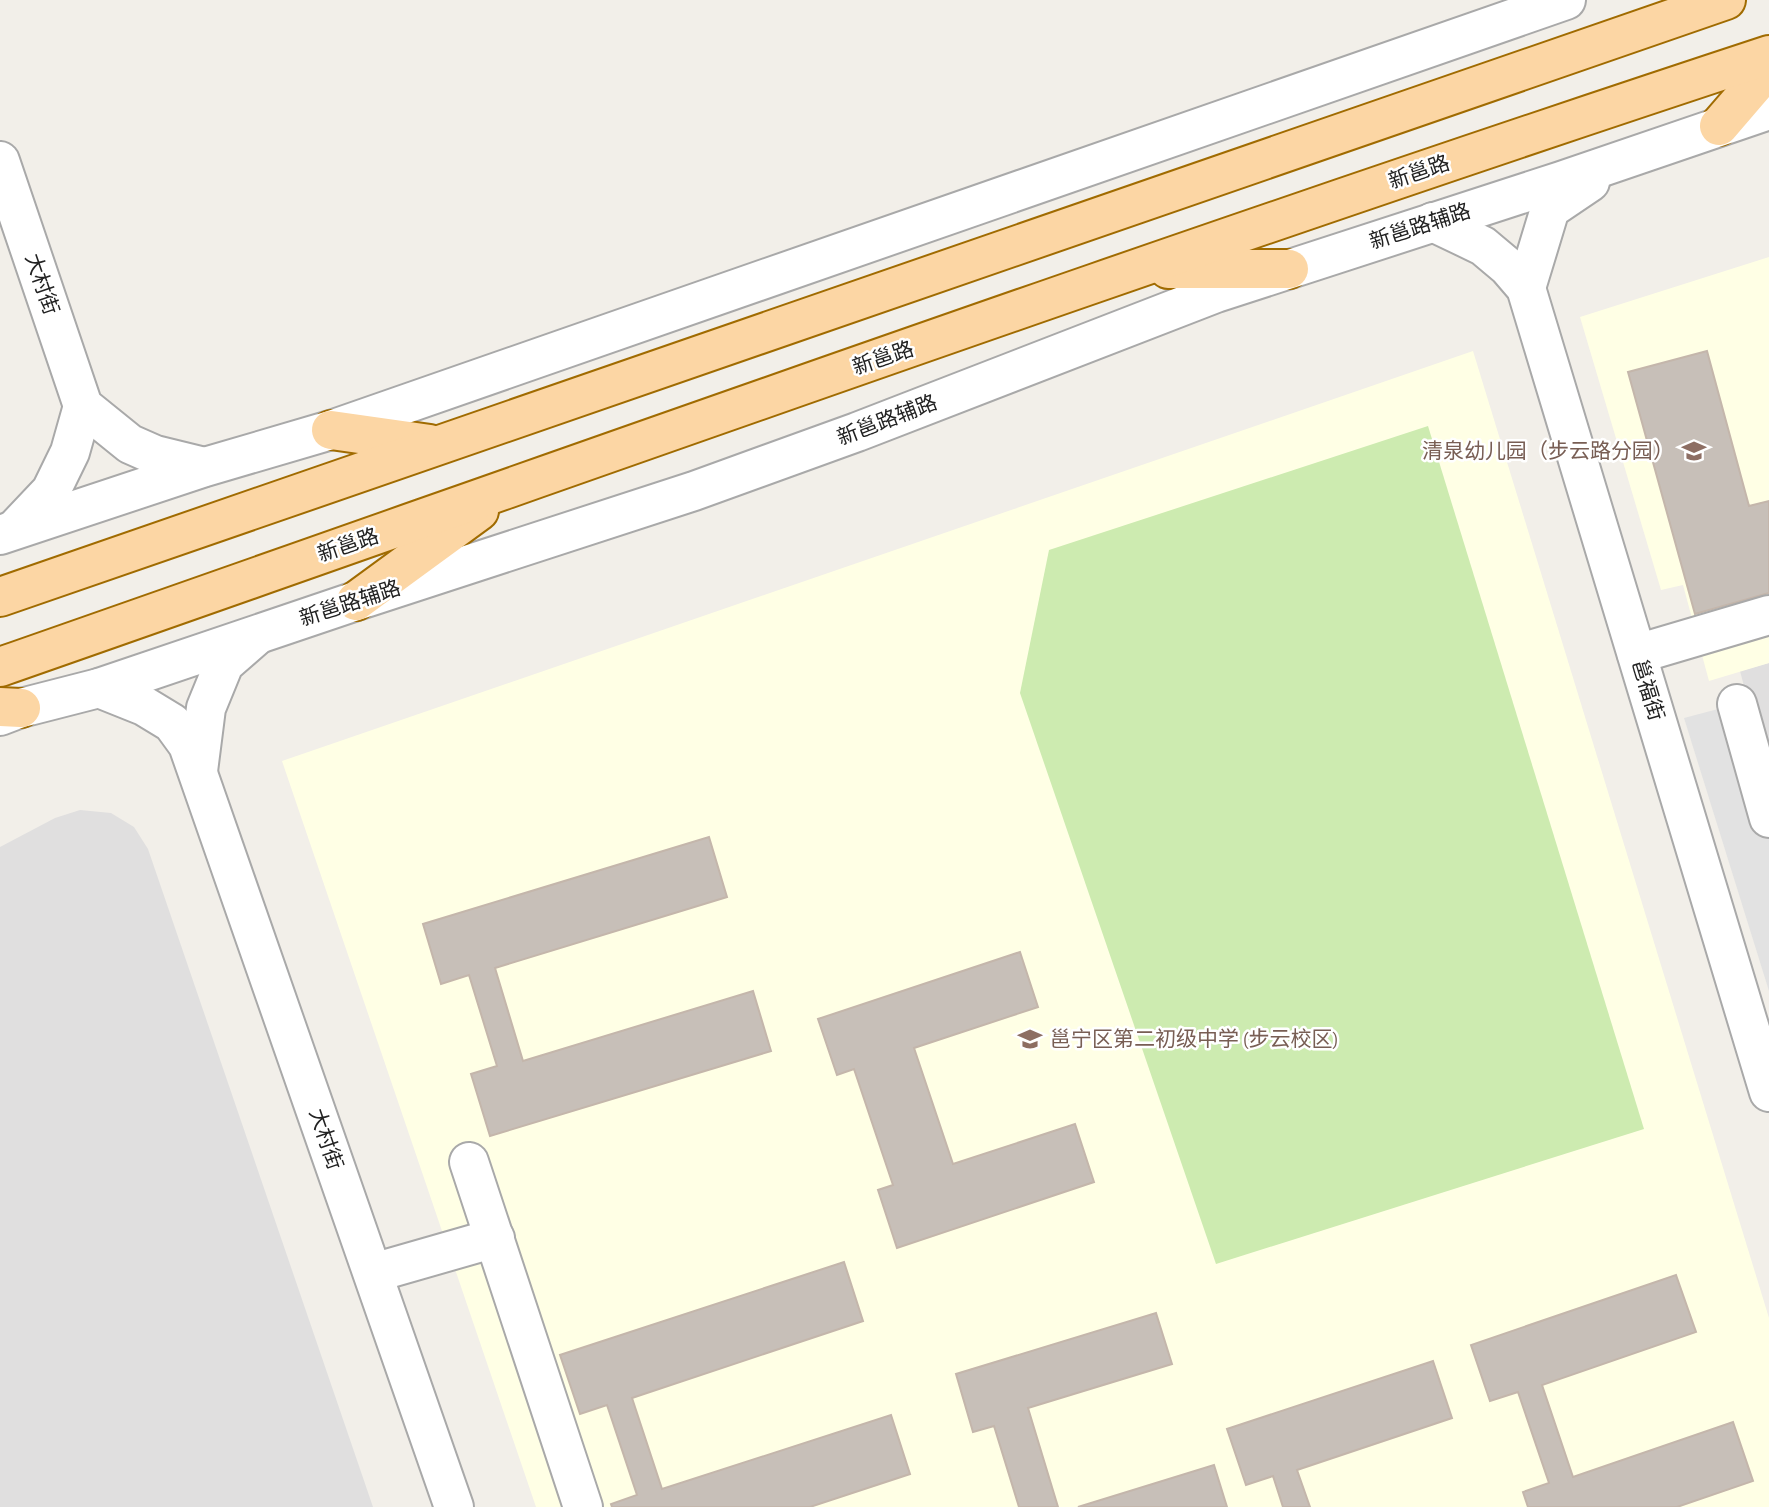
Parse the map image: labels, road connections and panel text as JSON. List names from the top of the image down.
{
  "streets": {
    "main road": ["新邕路"],
    "street": ["新邕路辅路", "大村街", "邕福街"]
  },
  "crossings": [
    ["新邕路辅路", "大村街"]
  ],
  "places": {
    "school or university": ["清泉幼儿园（步云路分园）", "邕宁区第二初级中学 (步云校区)"]
  }
}
